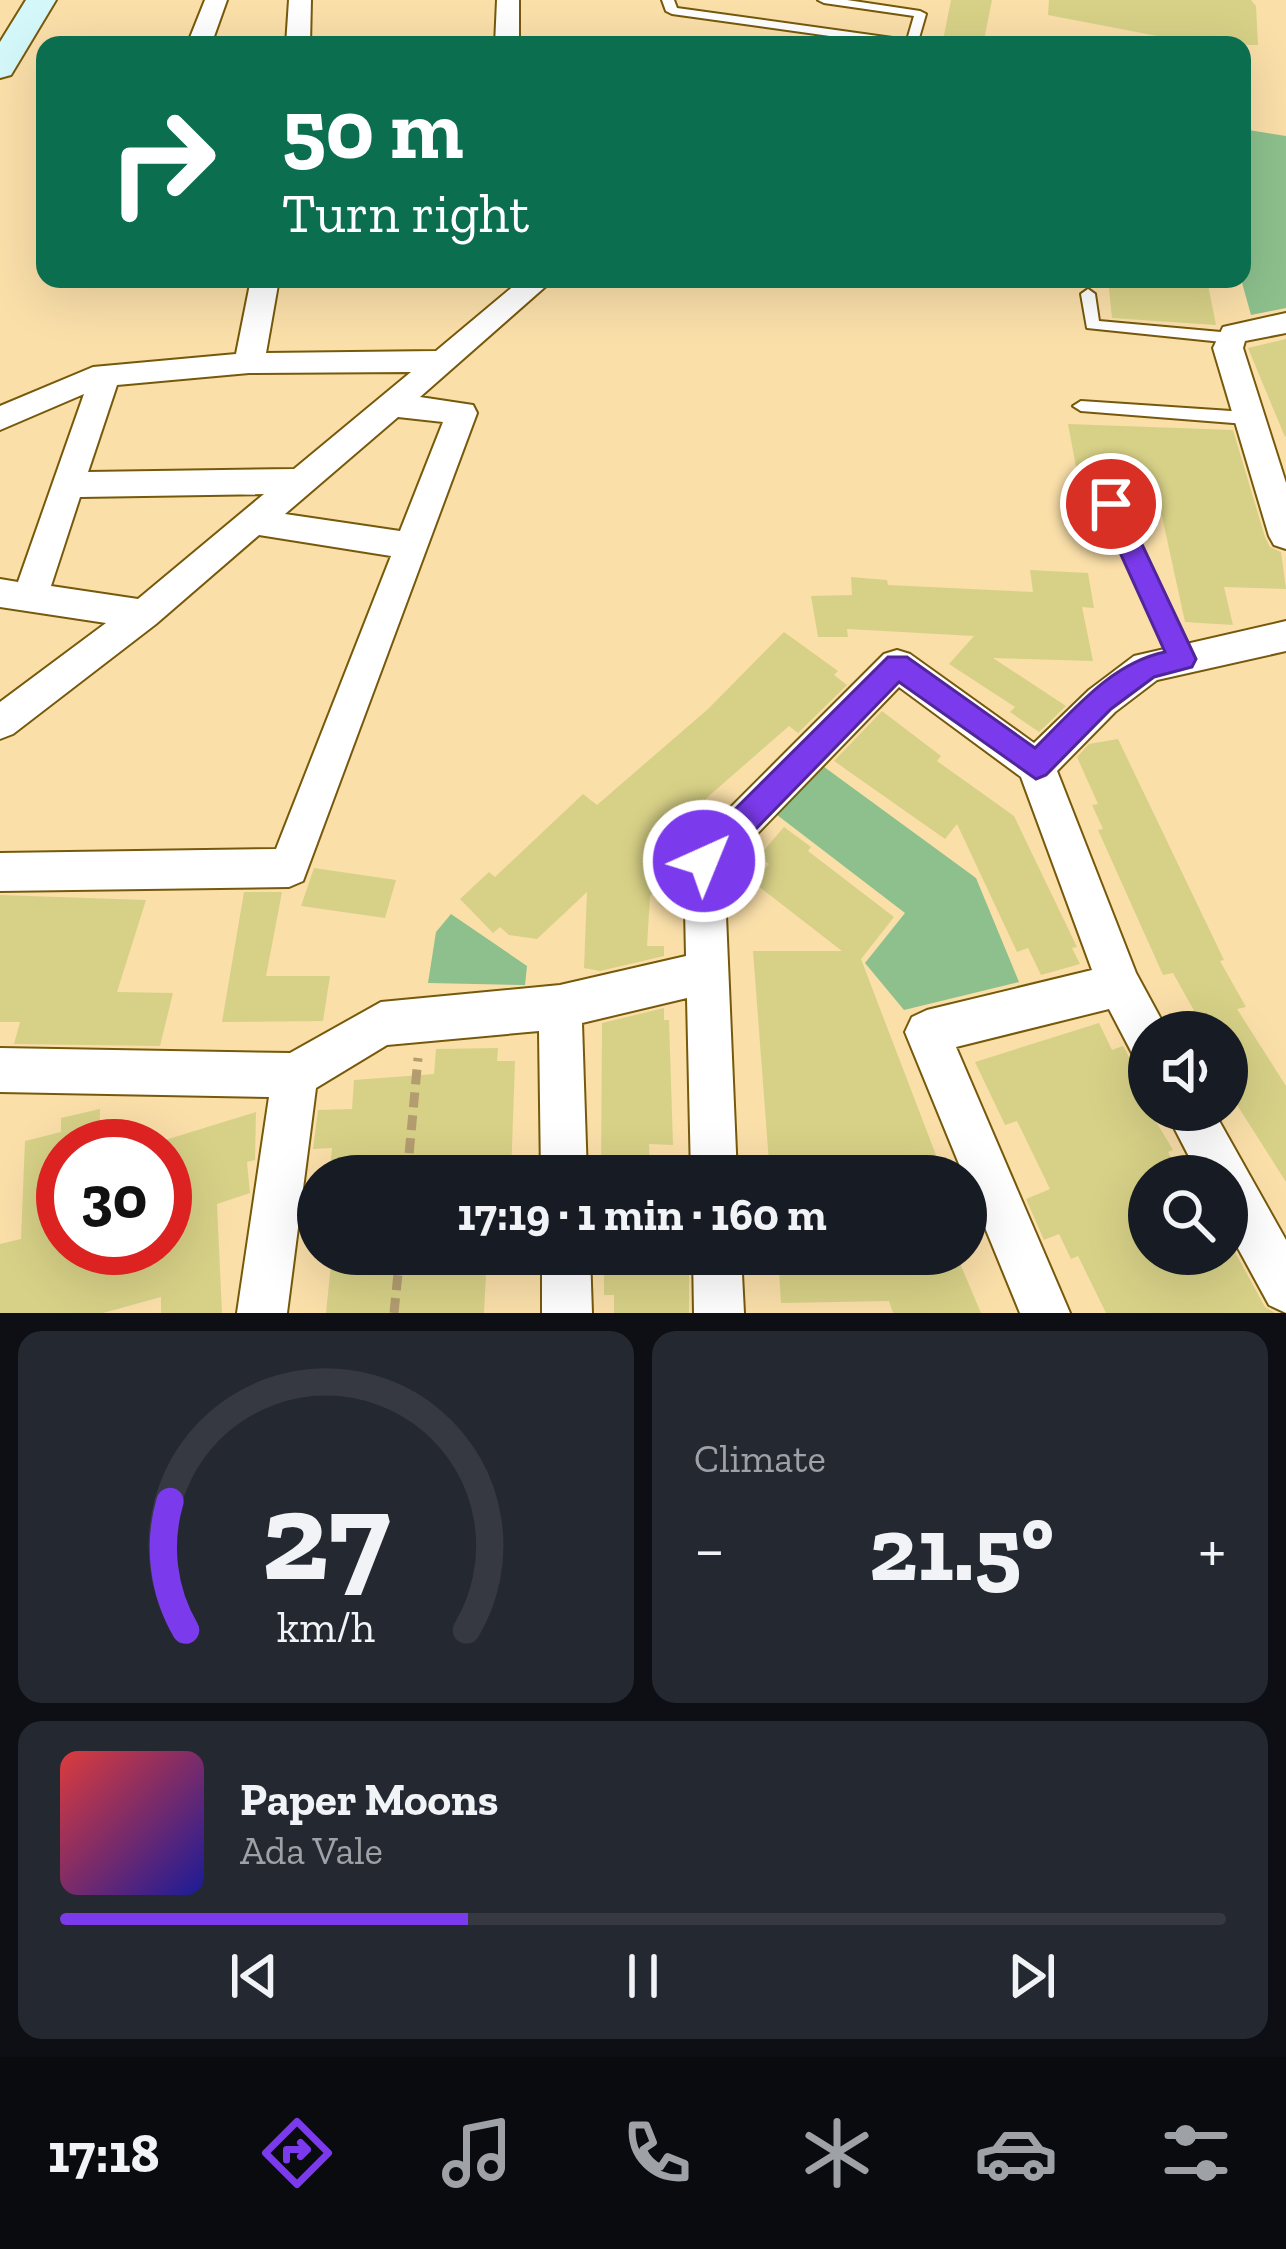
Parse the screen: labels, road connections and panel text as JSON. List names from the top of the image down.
{
  "page": {
    "turn": ["50 m", "Turn right"],
    "limit": "30",
    "trip": "17:19 · 1 min · 160 m",
    "tile": "Climate",
    "heat": ["−", "21.5°", "+"],
    "song": ["Paper Moons", "Ada Vale"],
    "tabs": "17:18",
    "gauge": ["27", "km/h"]
  }
}
